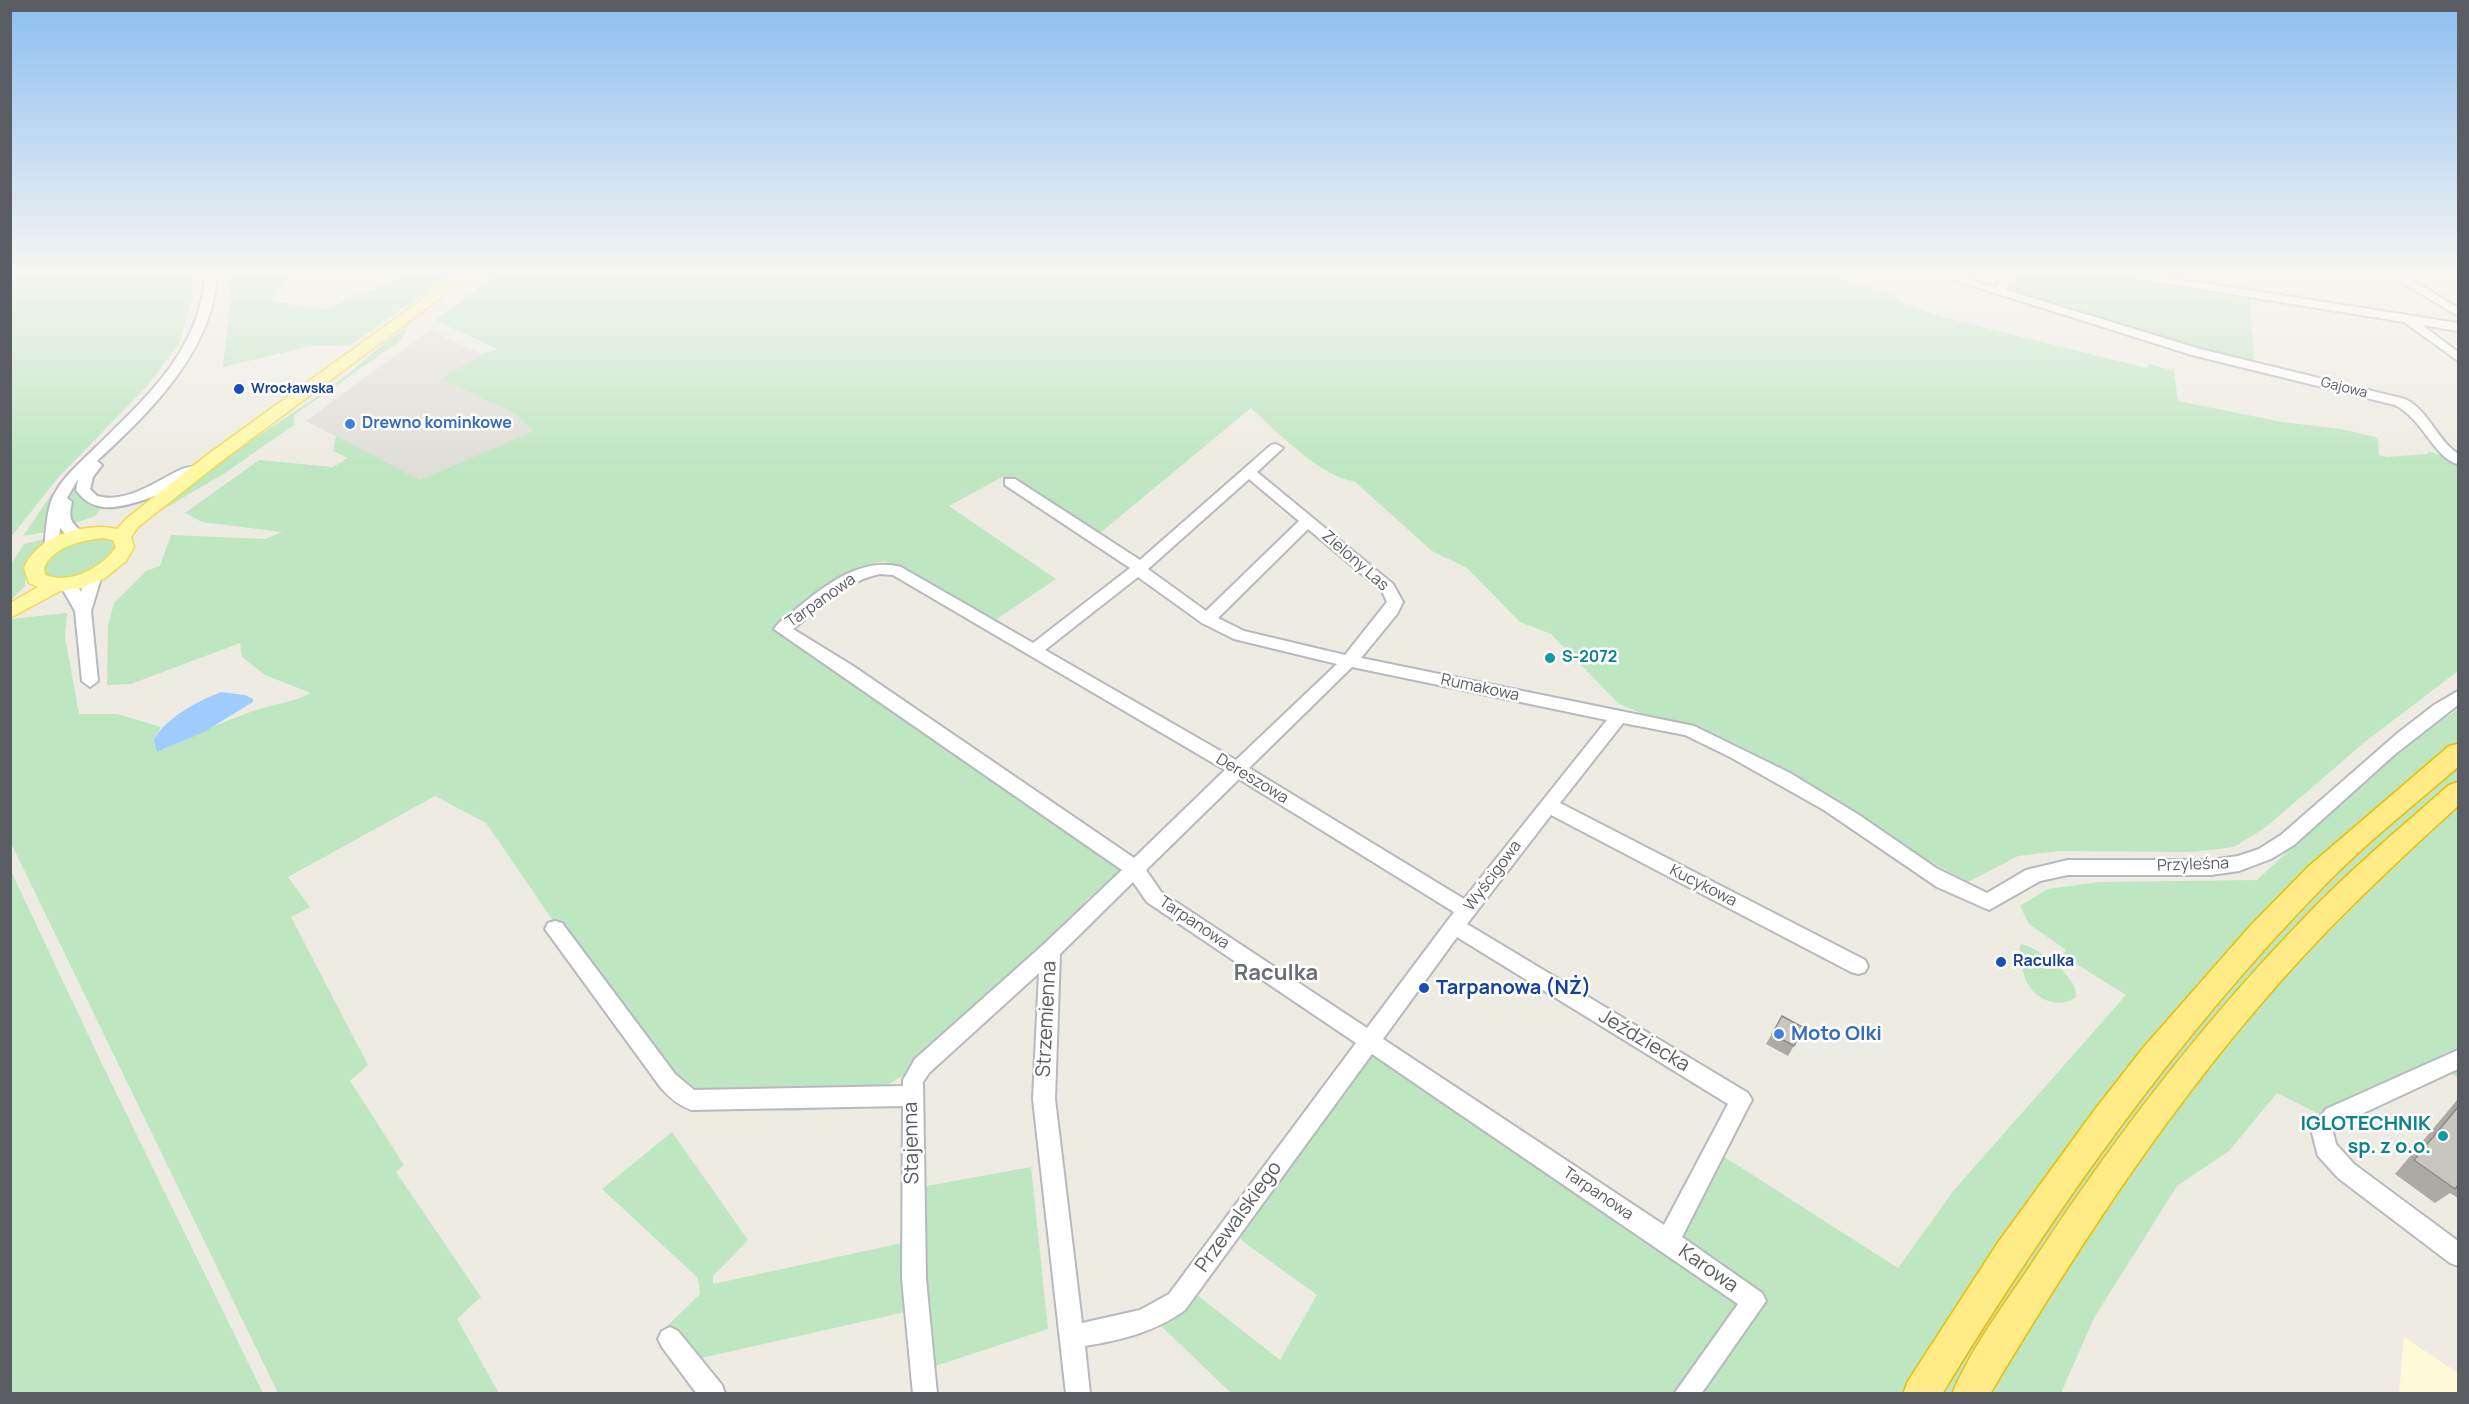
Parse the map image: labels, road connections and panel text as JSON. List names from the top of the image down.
{
  "streets": {
    "street": [
      "Gajowa",
      "Zielony Las",
      "Tarpanowa",
      "Rumakowa",
      "Dereszowa",
      "Przyleśna",
      "Wyścigowa",
      "Kucykowa",
      "Strzemienna",
      "Jeździecka",
      "Stajenna",
      "Przewalskiego",
      "Karowa"
    ]
  },
  "crossings": [
    ["Zielony Las", "Rumakowa"],
    ["Zielony Las", "Strzemienna"],
    ["Tarpanowa", "Dereszowa"],
    ["Tarpanowa", "Wyścigowa"],
    ["Tarpanowa", "Strzemienna"],
    ["Tarpanowa", "Przewalskiego"],
    ["Tarpanowa", "Karowa"],
    ["Rumakowa", "Przyleśna"],
    ["Rumakowa", "Wyścigowa"],
    ["Rumakowa", "Strzemienna"],
    ["Dereszowa", "Wyścigowa"],
    ["Dereszowa", "Strzemienna"],
    ["Wyścigowa", "Kucykowa"],
    ["Wyścigowa", "Jeździecka"],
    ["Wyścigowa", "Przewalskiego"],
    ["Strzemienna", "Stajenna"],
    ["Strzemienna", "Przewalskiego"],
    ["Jeździecka", "Karowa"]
  ],
  "districts": ["Raculka"],
  "places": [
    "Wrocławska",
    "Drewno kominkowe",
    "S-2072",
    "Raculka",
    "Tarpanowa (NŻ)",
    "Moto Olki",
    "IGLOTECHNIK sp. z o.o."
  ]
}
